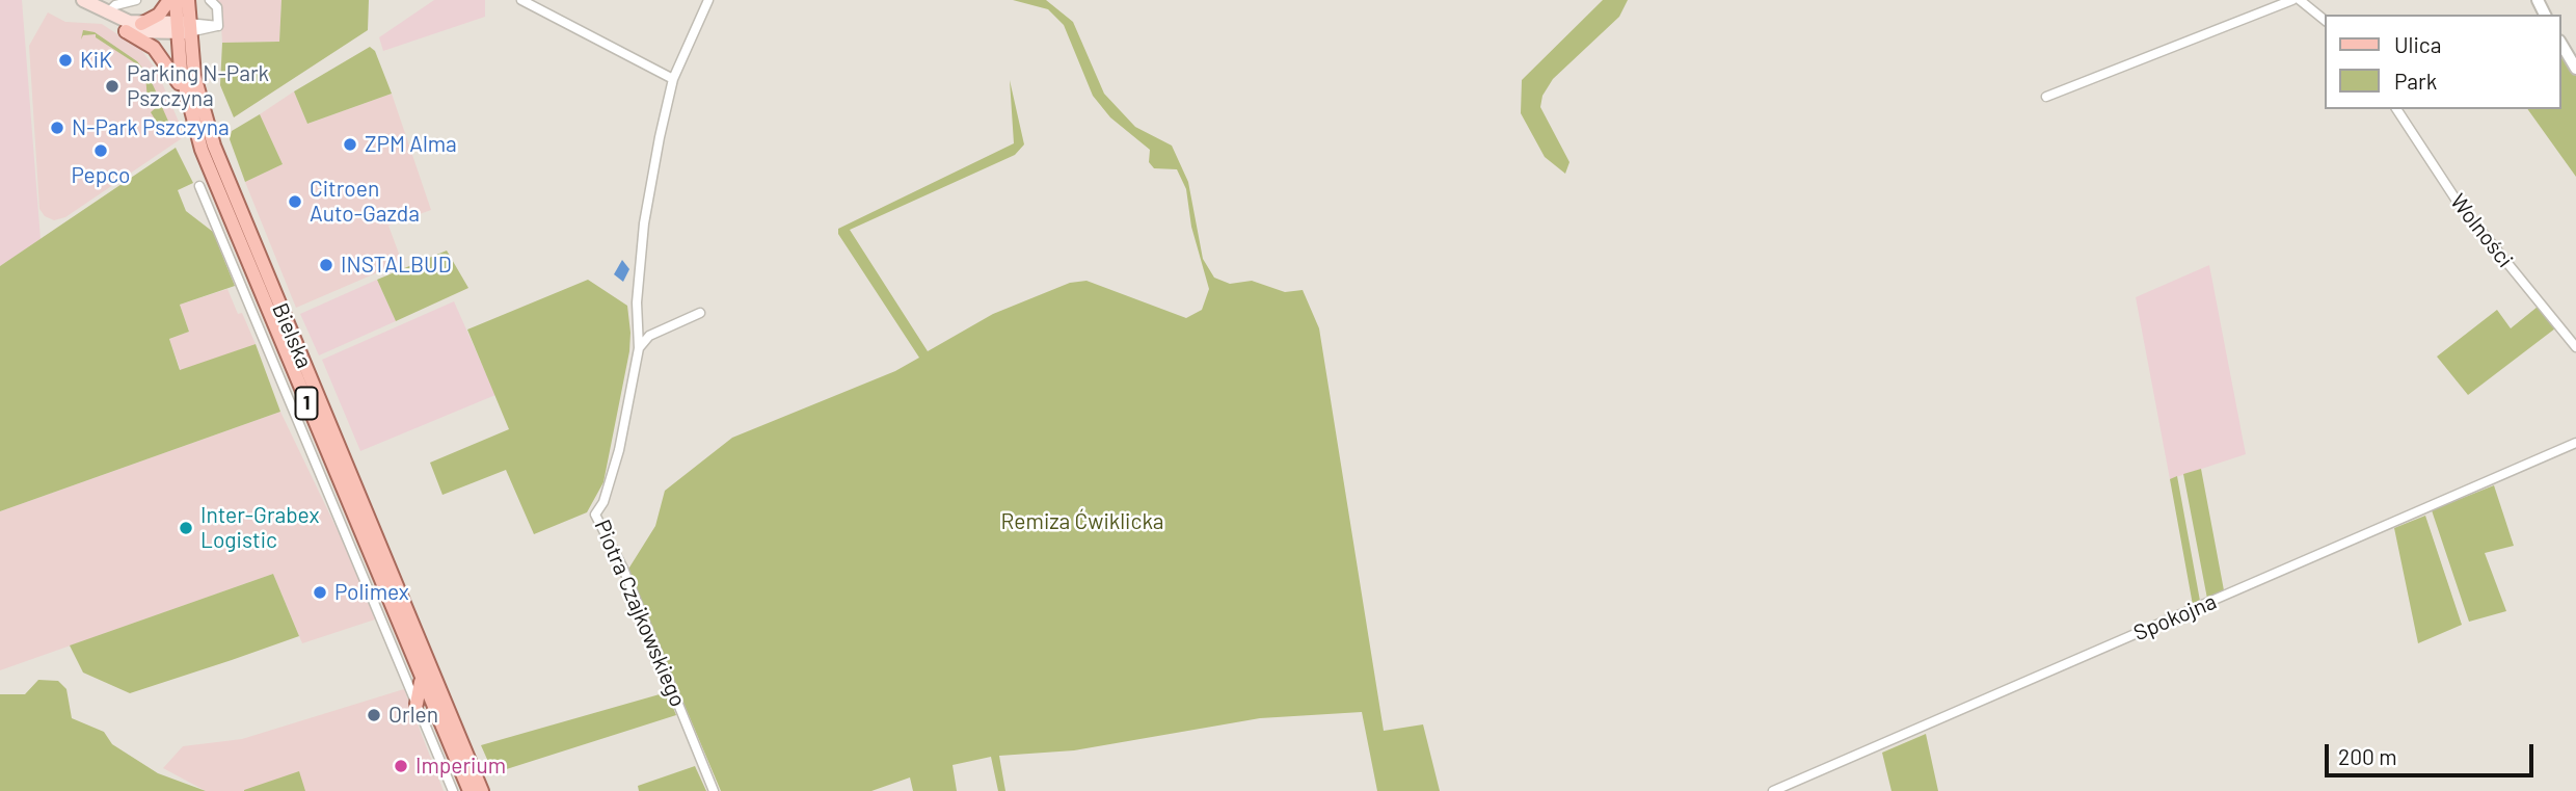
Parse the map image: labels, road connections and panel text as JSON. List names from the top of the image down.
{
  "streets": {
    "main road": ["Bielska", "1"],
    "street": ["Wolności", "Piotra Czajkowskiego", "Spokojna"]
  },
  "crossings": [
    ["Bielska", "1"]
  ],
  "parks": ["Remiza Ćwiklicka"],
  "places": [
    "KiK",
    "Parking N-Park Pszczyna",
    "N-Park Pszczyna",
    "ZPM Alma",
    "Pepco",
    "Citroen Auto-Gazda",
    "INSTALBUD",
    "Inter-Grabex Logistic",
    "Polimex",
    "Orlen",
    "Imperium"
  ],
  "legend": ["Ulica", "Park"],
  "scale_bar": "200 m"
}
